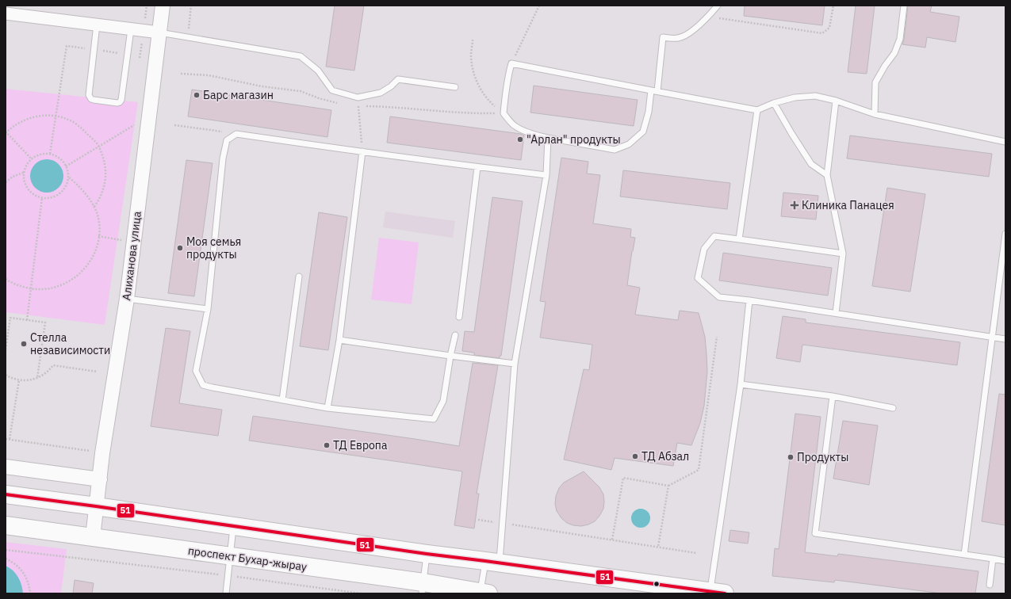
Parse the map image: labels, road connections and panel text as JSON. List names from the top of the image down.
{
  "streets": {
    "main road": ["проспект Бухар-жырау"],
    "street": ["Алиханова улица"]
  },
  "crossings": [
    ["Алиханова улица", "проспект Бухар-жырау"]
  ],
  "places": {
    "other": [
      "Барс магазин",
      "\"Арлан\" продукты",
      "Моя семья продукты",
      "Стелла независимости",
      "ТД Европа",
      "ТД Абзал",
      "Продукты"
    ],
    "health": ["Клиника Панацея"]
  },
  "lines": ["transit line 51"]
}
